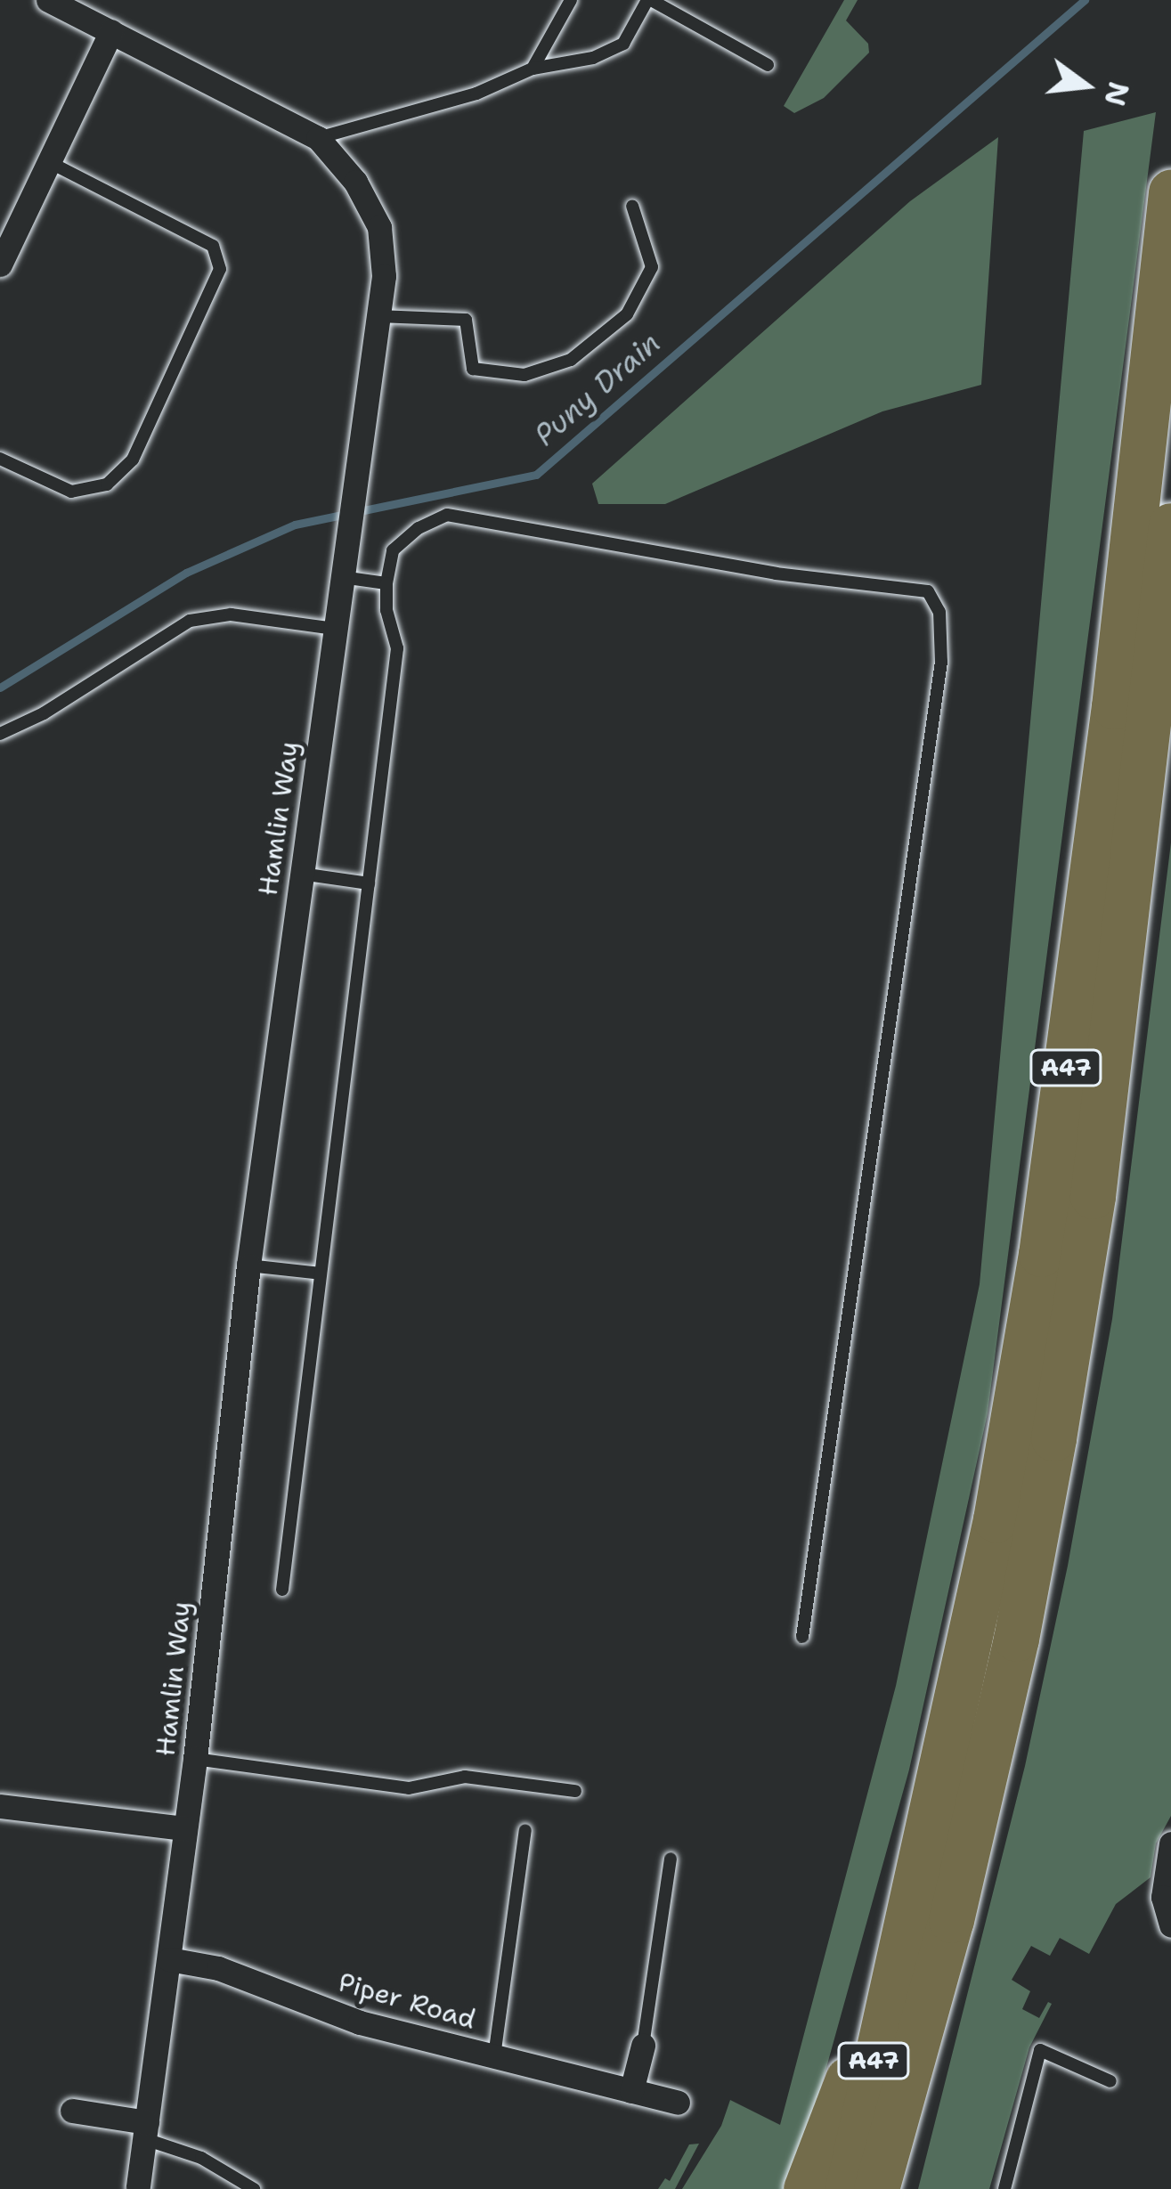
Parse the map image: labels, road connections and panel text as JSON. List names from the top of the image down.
{
  "streets": {
    "highway": ["A47"],
    "street": ["Hamlin Way", "Piper Road"]
  },
  "crossings": [
    ["Hamlin Way", "Piper Road"]
  ],
  "water": ["Puny Drain"],
  "north": "right"
}
